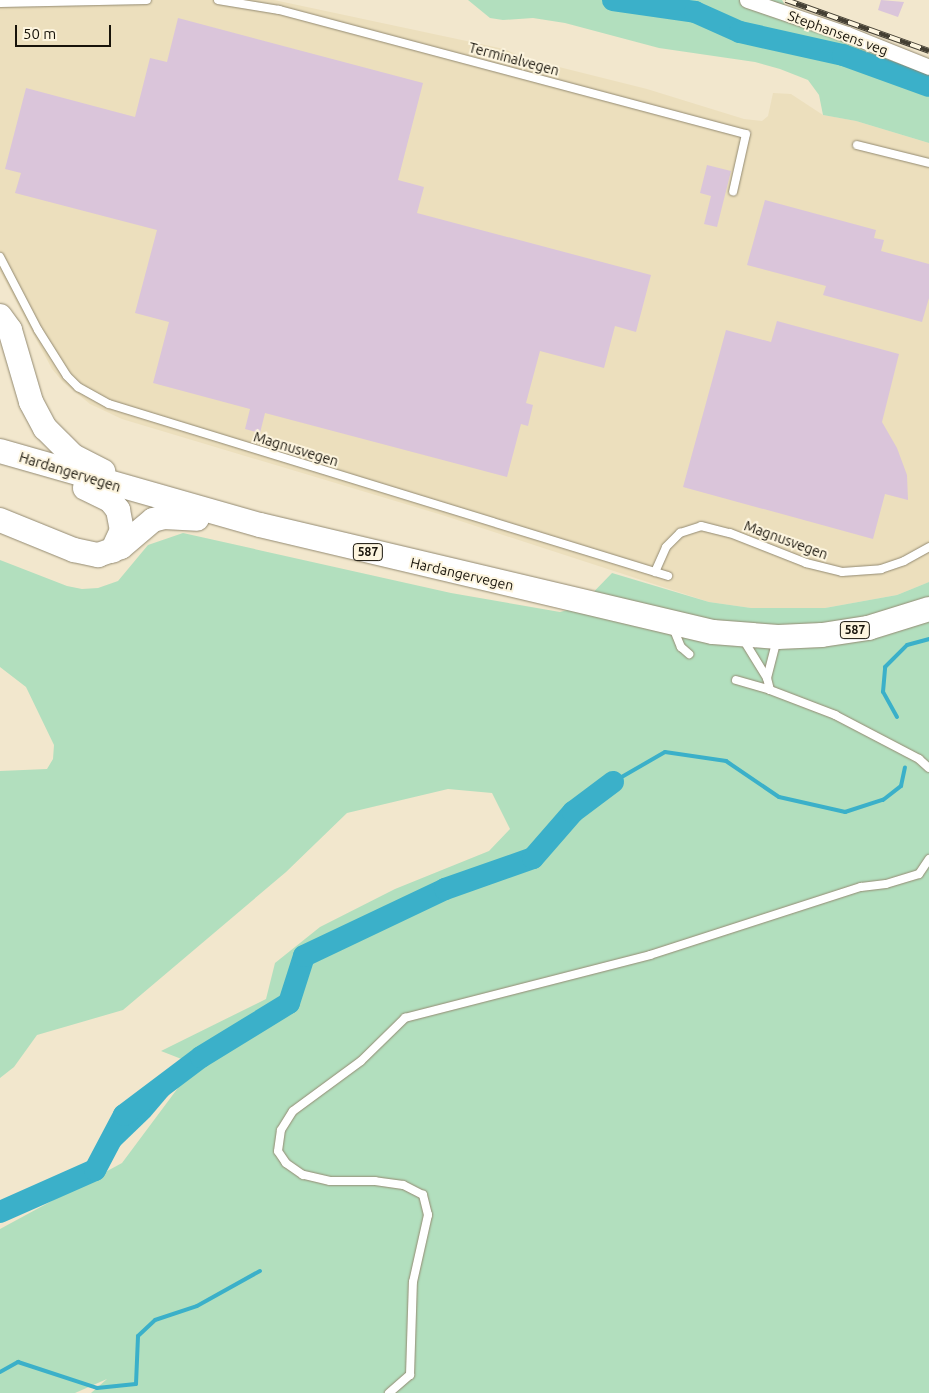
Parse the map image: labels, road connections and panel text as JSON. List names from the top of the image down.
{
  "streets": {
    "main road": ["Hardangervegen", "587"],
    "street": ["Stephansens veg"],
    "lane": ["Terminalvegen", "Magnusvegen"]
  },
  "crossings": [
    ["Hardangervegen", "587"]
  ],
  "scale_bar": "50 m"
}
